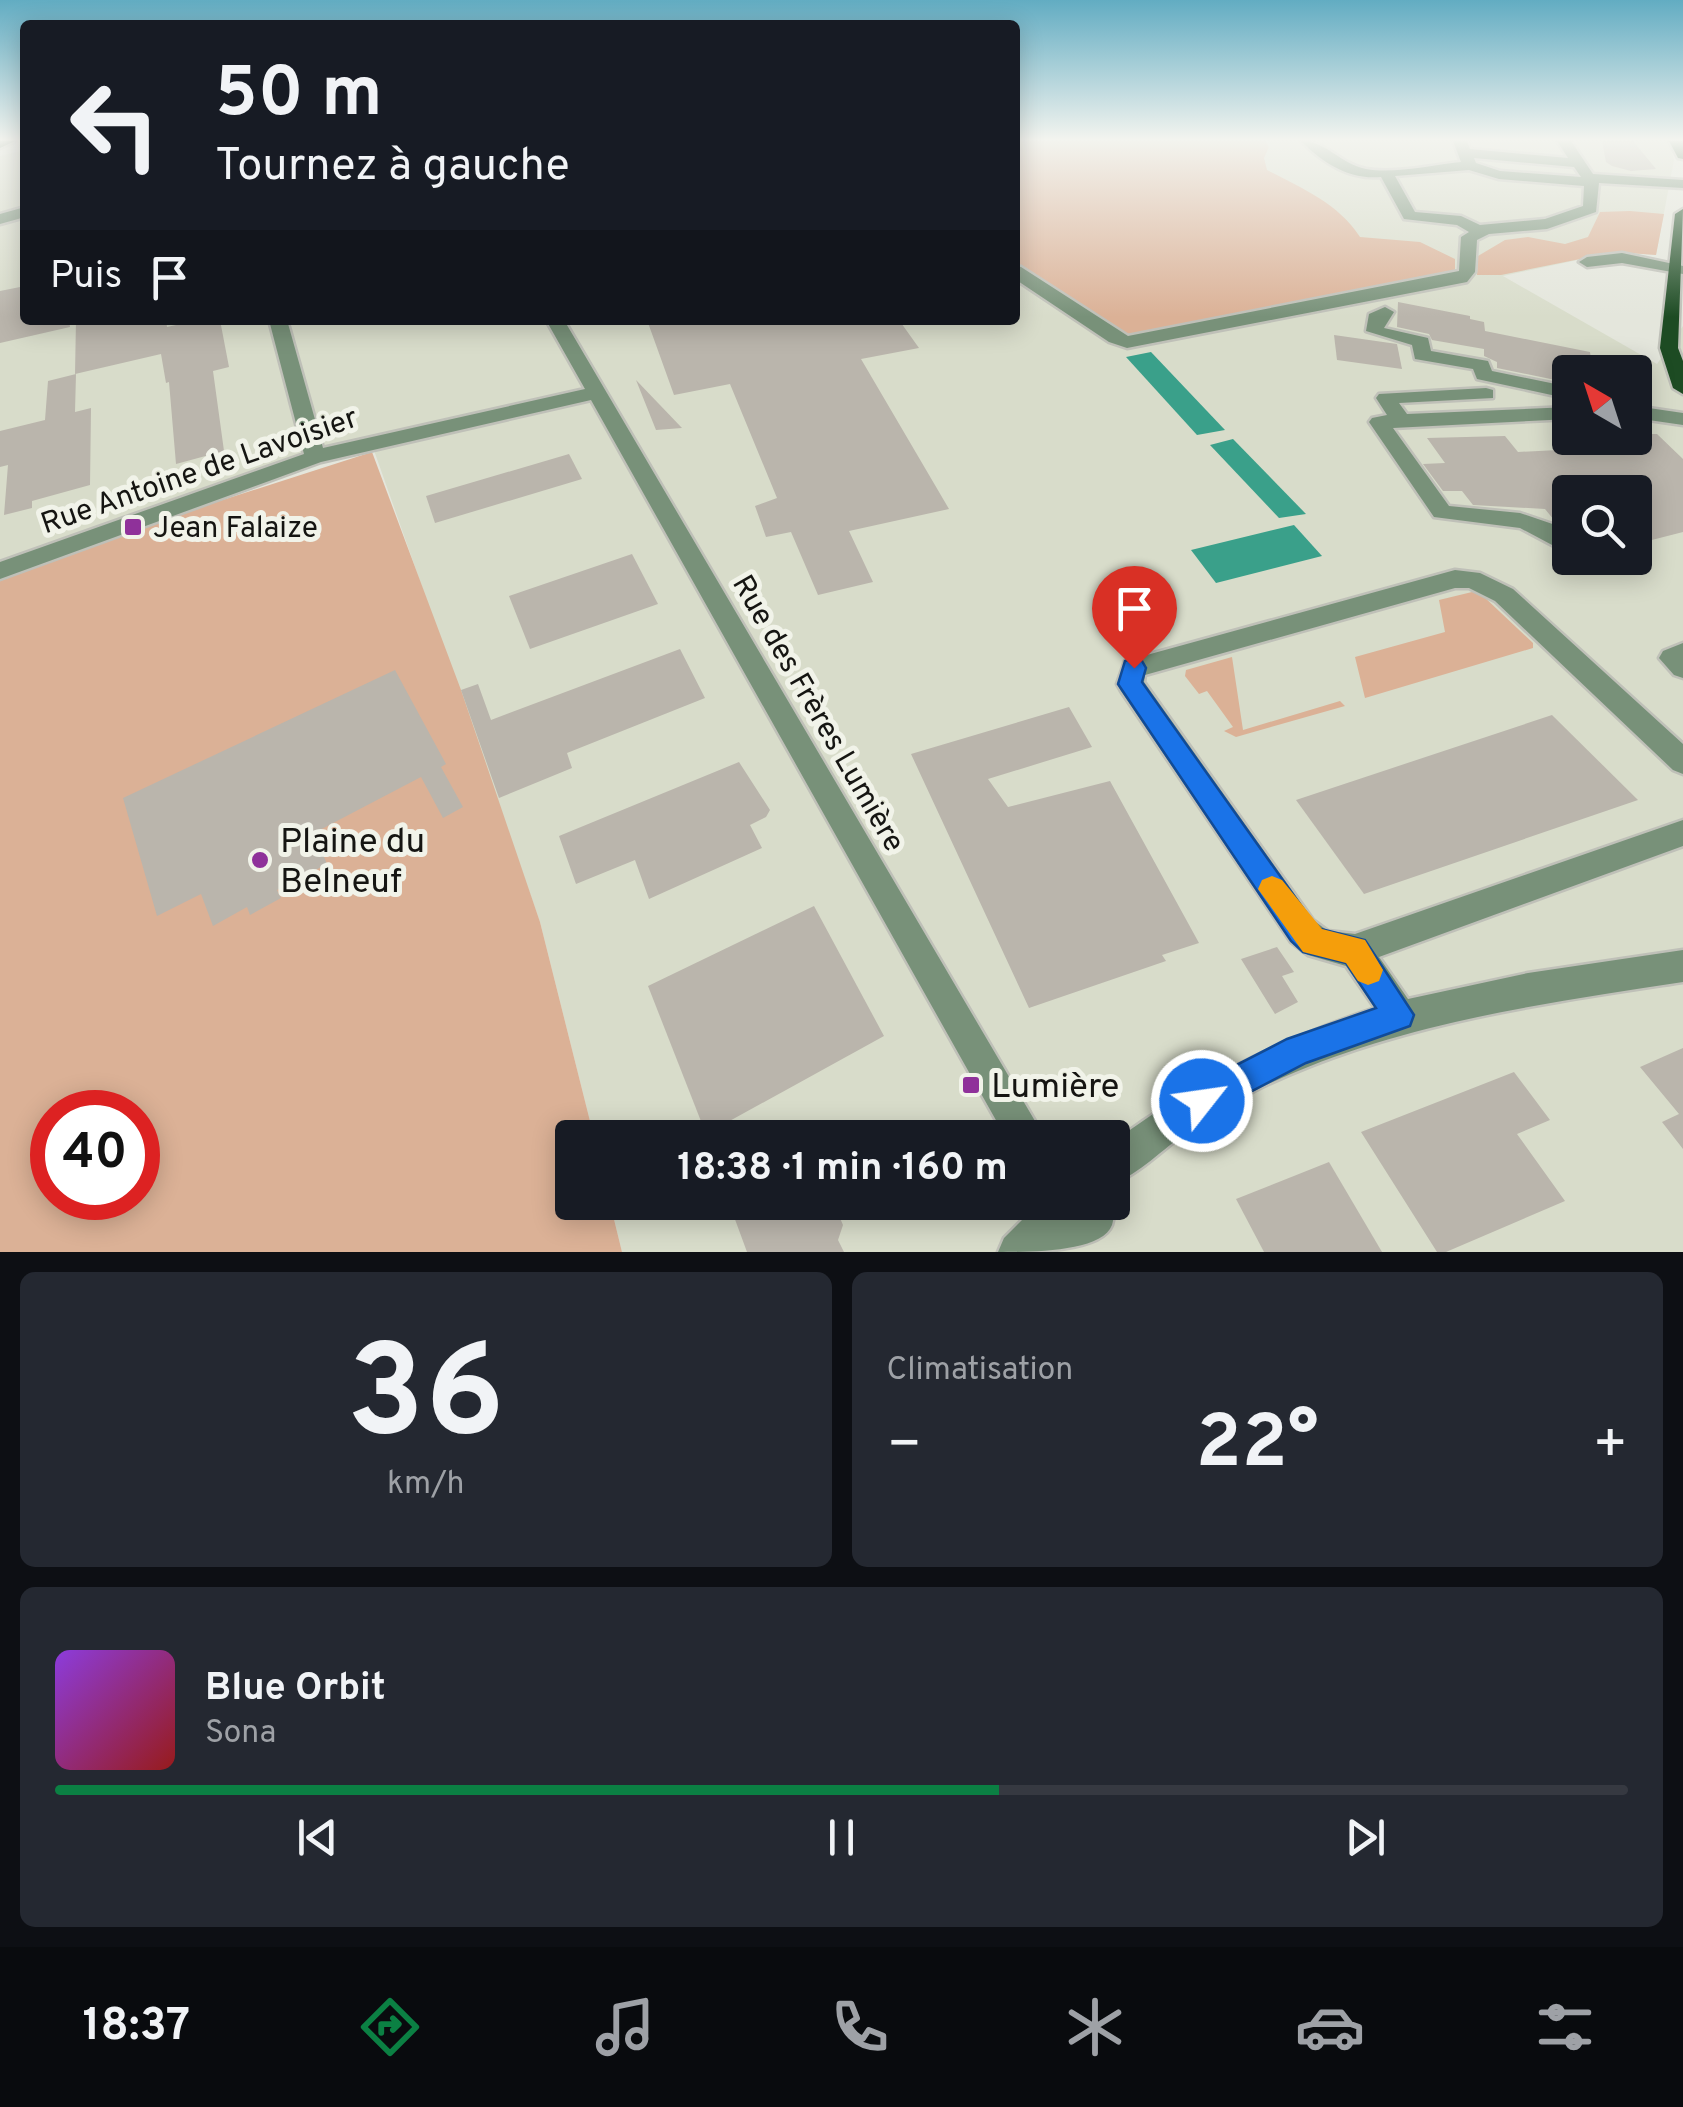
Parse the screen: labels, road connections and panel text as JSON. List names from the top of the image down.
{
  "streets": {
    "street": ["Rue Antoine de Lavoisier", "Rue des Frères Lumière"]
  },
  "crossings": [
    ["Rue Antoine de Lavoisier", "Rue des Frères Lumière"]
  ],
  "places": {
    "transit": ["Jean Falaize", "Lumière"],
    "other": ["Plaine du Belneuf"]
  },
  "north": "top left",
  "page": {
    "turn": ["50 m", "Tournez à gauche"],
    "then": "Puis",
    "limit": "40",
    "trip": "18:38 · 1 min · 160 m",
    "tile": [
      ["36", "km/h"],
      "Climatisation"
    ],
    "heat": ["−", "22°", "+"],
    "song": ["Blue Orbit", "Sona"],
    "tabs": "18:37"
  }
}
